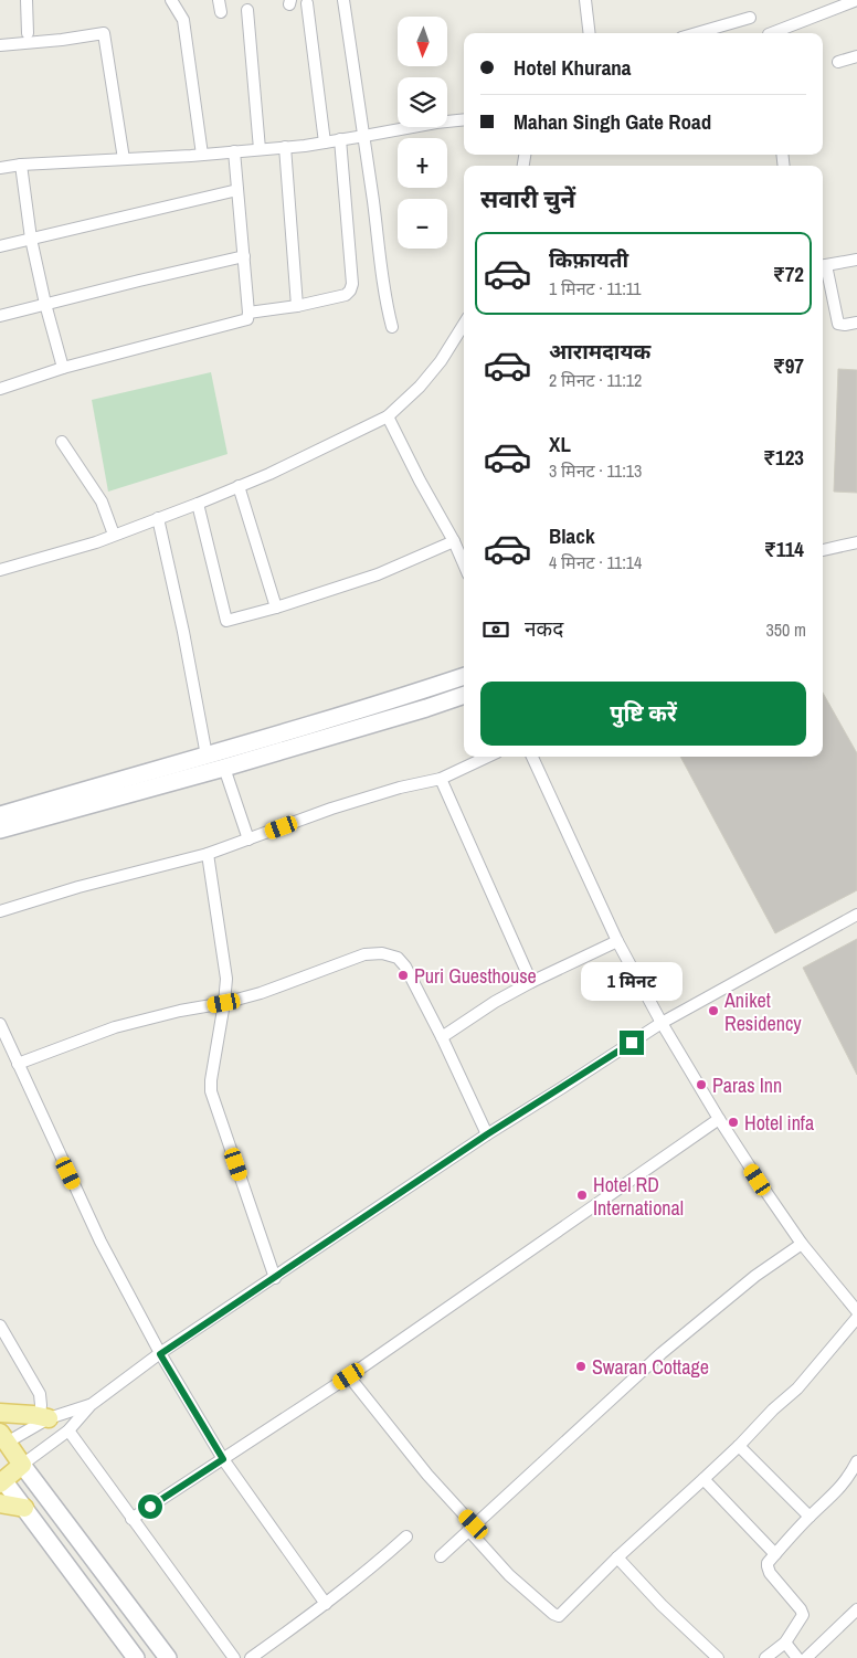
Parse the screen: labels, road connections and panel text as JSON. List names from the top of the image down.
{
  "places": [
    "Puri Guesthouse",
    "Aniket Residency",
    "Paras Inn",
    "Hotel infa",
    "Hotel RD International",
    "Swaran Cottage"
  ],
  "north": "bottom",
  "page": {
    "map_buttons": ["+", "−"],
    "banner": ["Hotel Khurana", "Mahan Singh Gate Road"],
    "heading": "सवारी चुनें",
    "list": [
      {
        "name": "किफ़ायती",
        "note": "1 मिनट · 11:11",
        "value": "₹72"
      },
      {
        "name": "आरामदायक",
        "note": "2 मिनट · 11:12",
        "value": "₹97"
      },
      {
        "name": "XL",
        "note": "3 मिनट · 11:13",
        "value": "₹123"
      },
      {
        "name": "Black",
        "note": "4 मिनट · 11:14",
        "value": "₹114"
      }
    ],
    "pay": ["नकद", "350 m"],
    "buttons": "पुष्टि करें",
    "bubble": "1 मिनट"
  }
}
